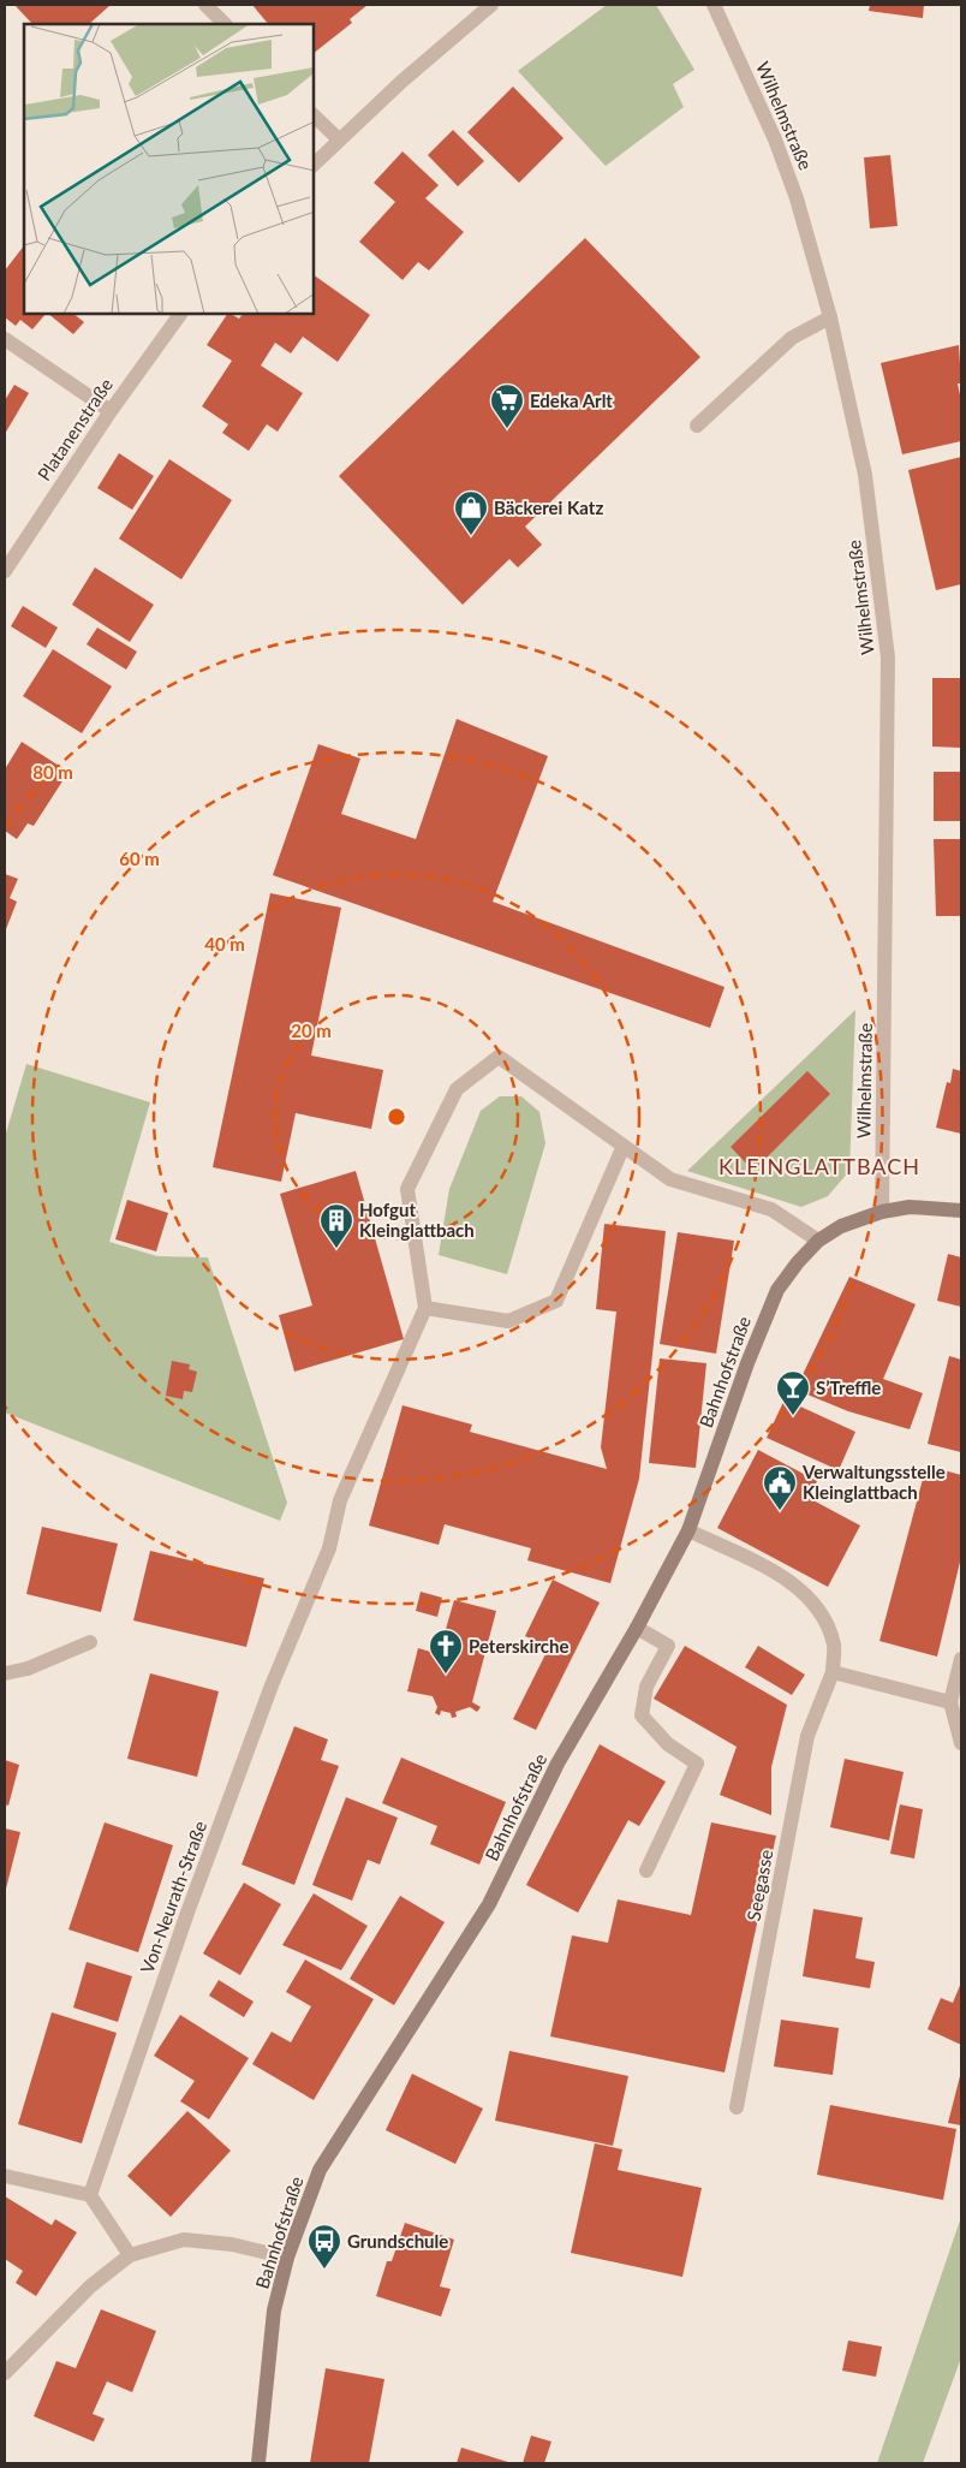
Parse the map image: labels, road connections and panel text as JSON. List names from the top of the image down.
{
  "streets": {
    "main road": ["Bahnhofstraße"],
    "street": [
      "Wilhelmstraße",
      "Platanenstraße",
      "Seegasse",
      "Von-Neurath-Straße"
    ]
  },
  "crossings": [
    ["Wilhelmstraße", "Bahnhofstraße"],
    ["Bahnhofstraße", "Seegasse"]
  ],
  "districts": ["KLEINGLATTBACH"],
  "places": {
    "supermarket": ["Edeka Arlt"],
    "shop": ["Bäckerei Katz"],
    "building": ["Hofgut Kleinglattbach"],
    "bar": ["S’Treffle"],
    "public building": ["Verwaltungsstelle Kleinglattbach"],
    "church": ["Peterskirche"],
    "bus stop": ["Grundschule"]
  },
  "rings": [
    "80 m",
    "60 m",
    "40 m",
    "20 m"
  ]
}
